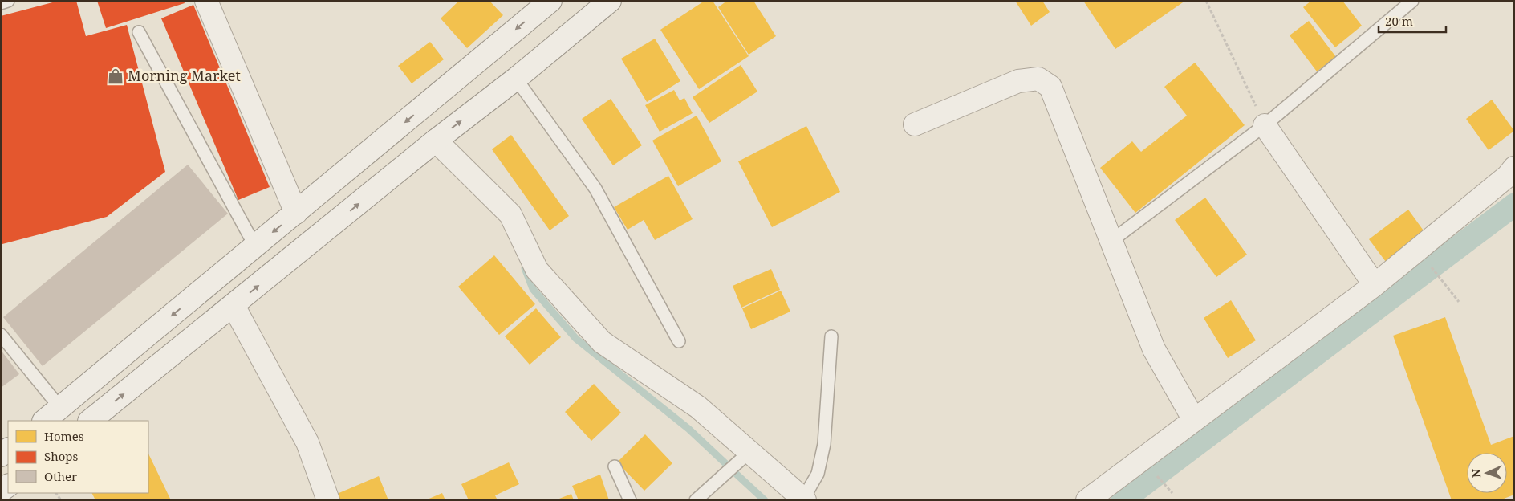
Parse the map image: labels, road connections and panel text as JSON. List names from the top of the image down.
{
  "places": {
    "shop": ["Morning Market"]
  },
  "legend": ["Homes", "Shops", "Other"],
  "scale_bar": "20 m",
  "north": "left"
}
